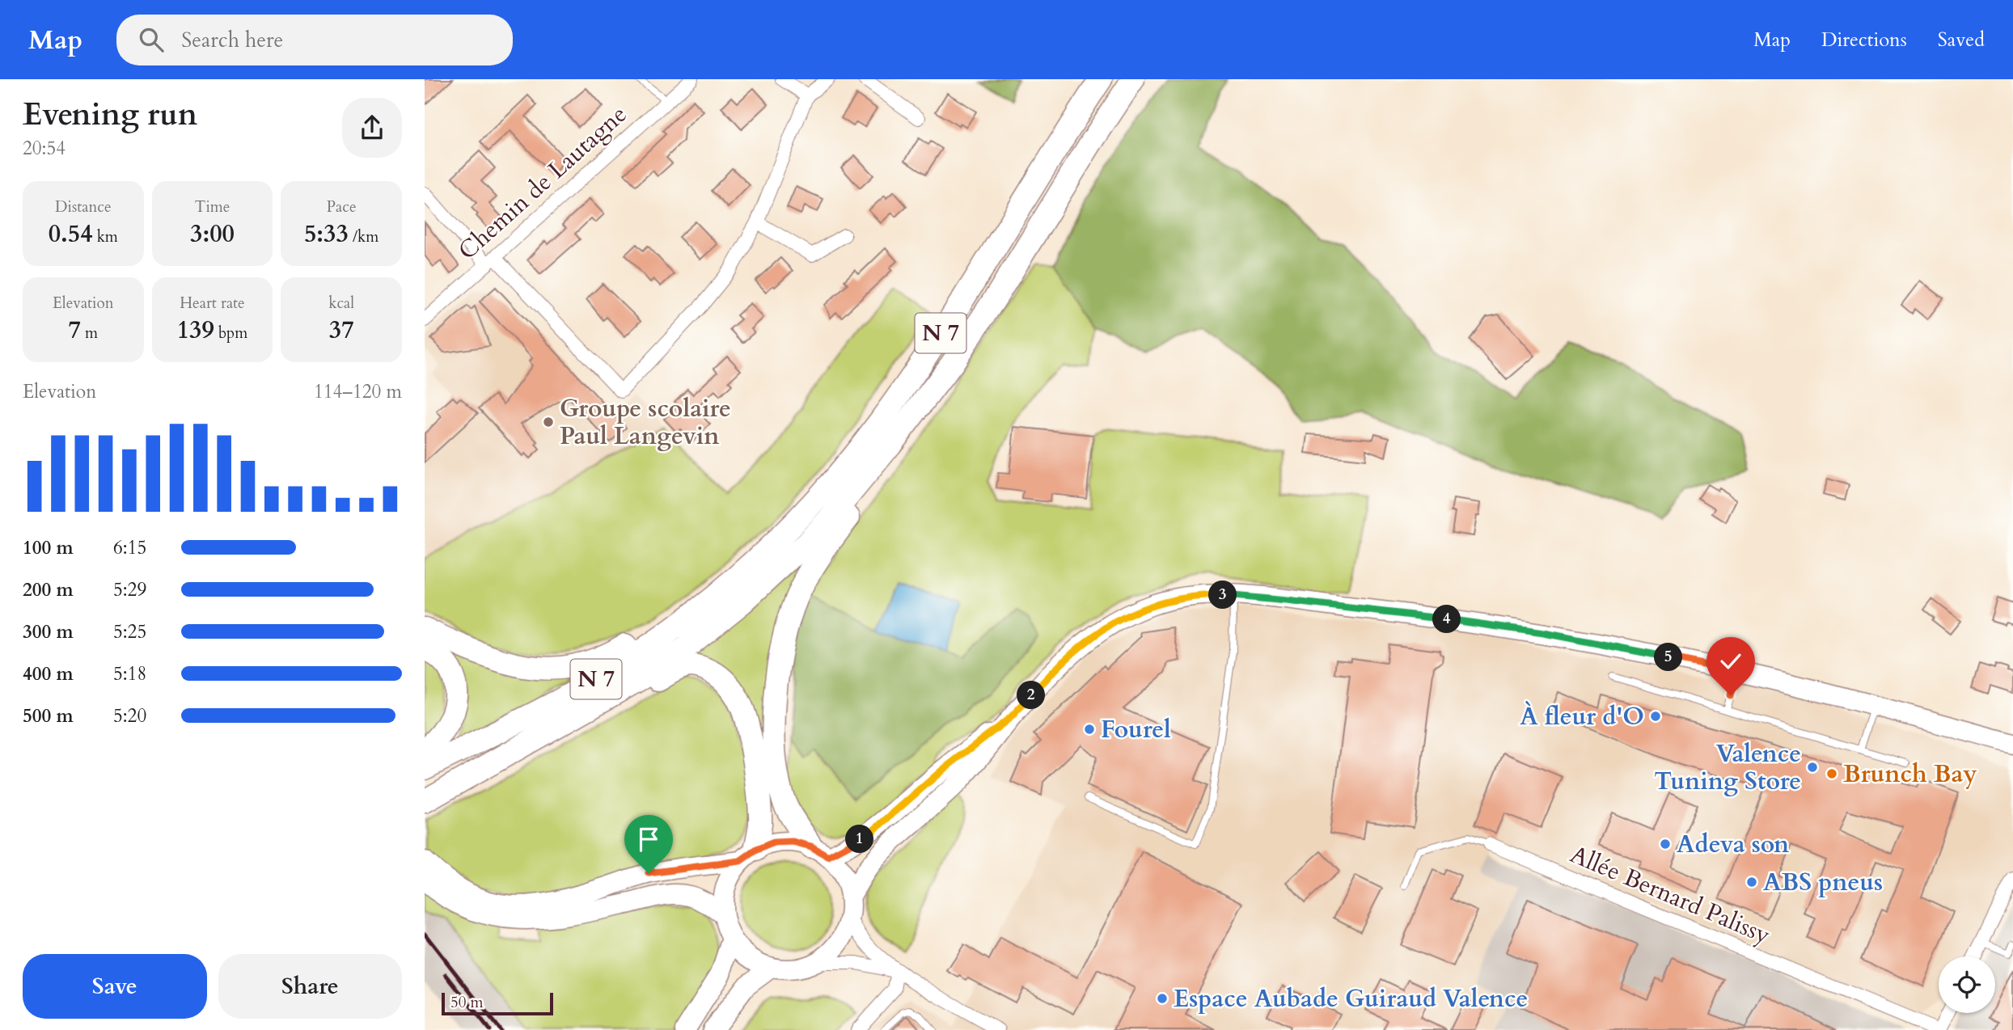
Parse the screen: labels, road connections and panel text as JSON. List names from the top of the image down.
{
  "streets": {
    "highway": ["N 7"],
    "street": ["Chemin de Lautagne", "Allée Bernard Palissy"]
  },
  "places": [
    "Groupe scolaire Paul Langevin",
    "À fleur d'O",
    "Fourel",
    "Valence Tuning Store",
    "Brunch Bay",
    "Adeva son",
    "ABS pneus",
    "Espace Aubade Guiraud Valence"
  ],
  "scale_bar": "50 m",
  "page": {
    "header": "Map",
    "search": "Search here",
    "nav": ["Map", "Directions", "Saved"],
    "heading": ["Evening run", "20:54"],
    "stats": [
      ["Distance", "0.54 km"],
      ["Time", "3:00"],
      ["Pace", "5:33 /km"],
      ["Elevation", "7 m"],
      ["Heart rate", "139 bpm"],
      ["kcal", "37"]
    ],
    "chart": ["Elevation", "114–120 m"],
    "list": [
      {
        "name": "100 m",
        "note": "6:15"
      },
      {
        "name": "200 m",
        "note": "5:29"
      },
      {
        "name": "300 m",
        "note": "5:25"
      },
      {
        "name": "400 m",
        "note": "5:18"
      },
      {
        "name": "500 m",
        "note": "5:20"
      }
    ],
    "pins": [
      "3",
      "4",
      "5",
      "2",
      "1"
    ],
    "buttons": ["Save", "Share"],
    "scale": "50 m"
  }
}
